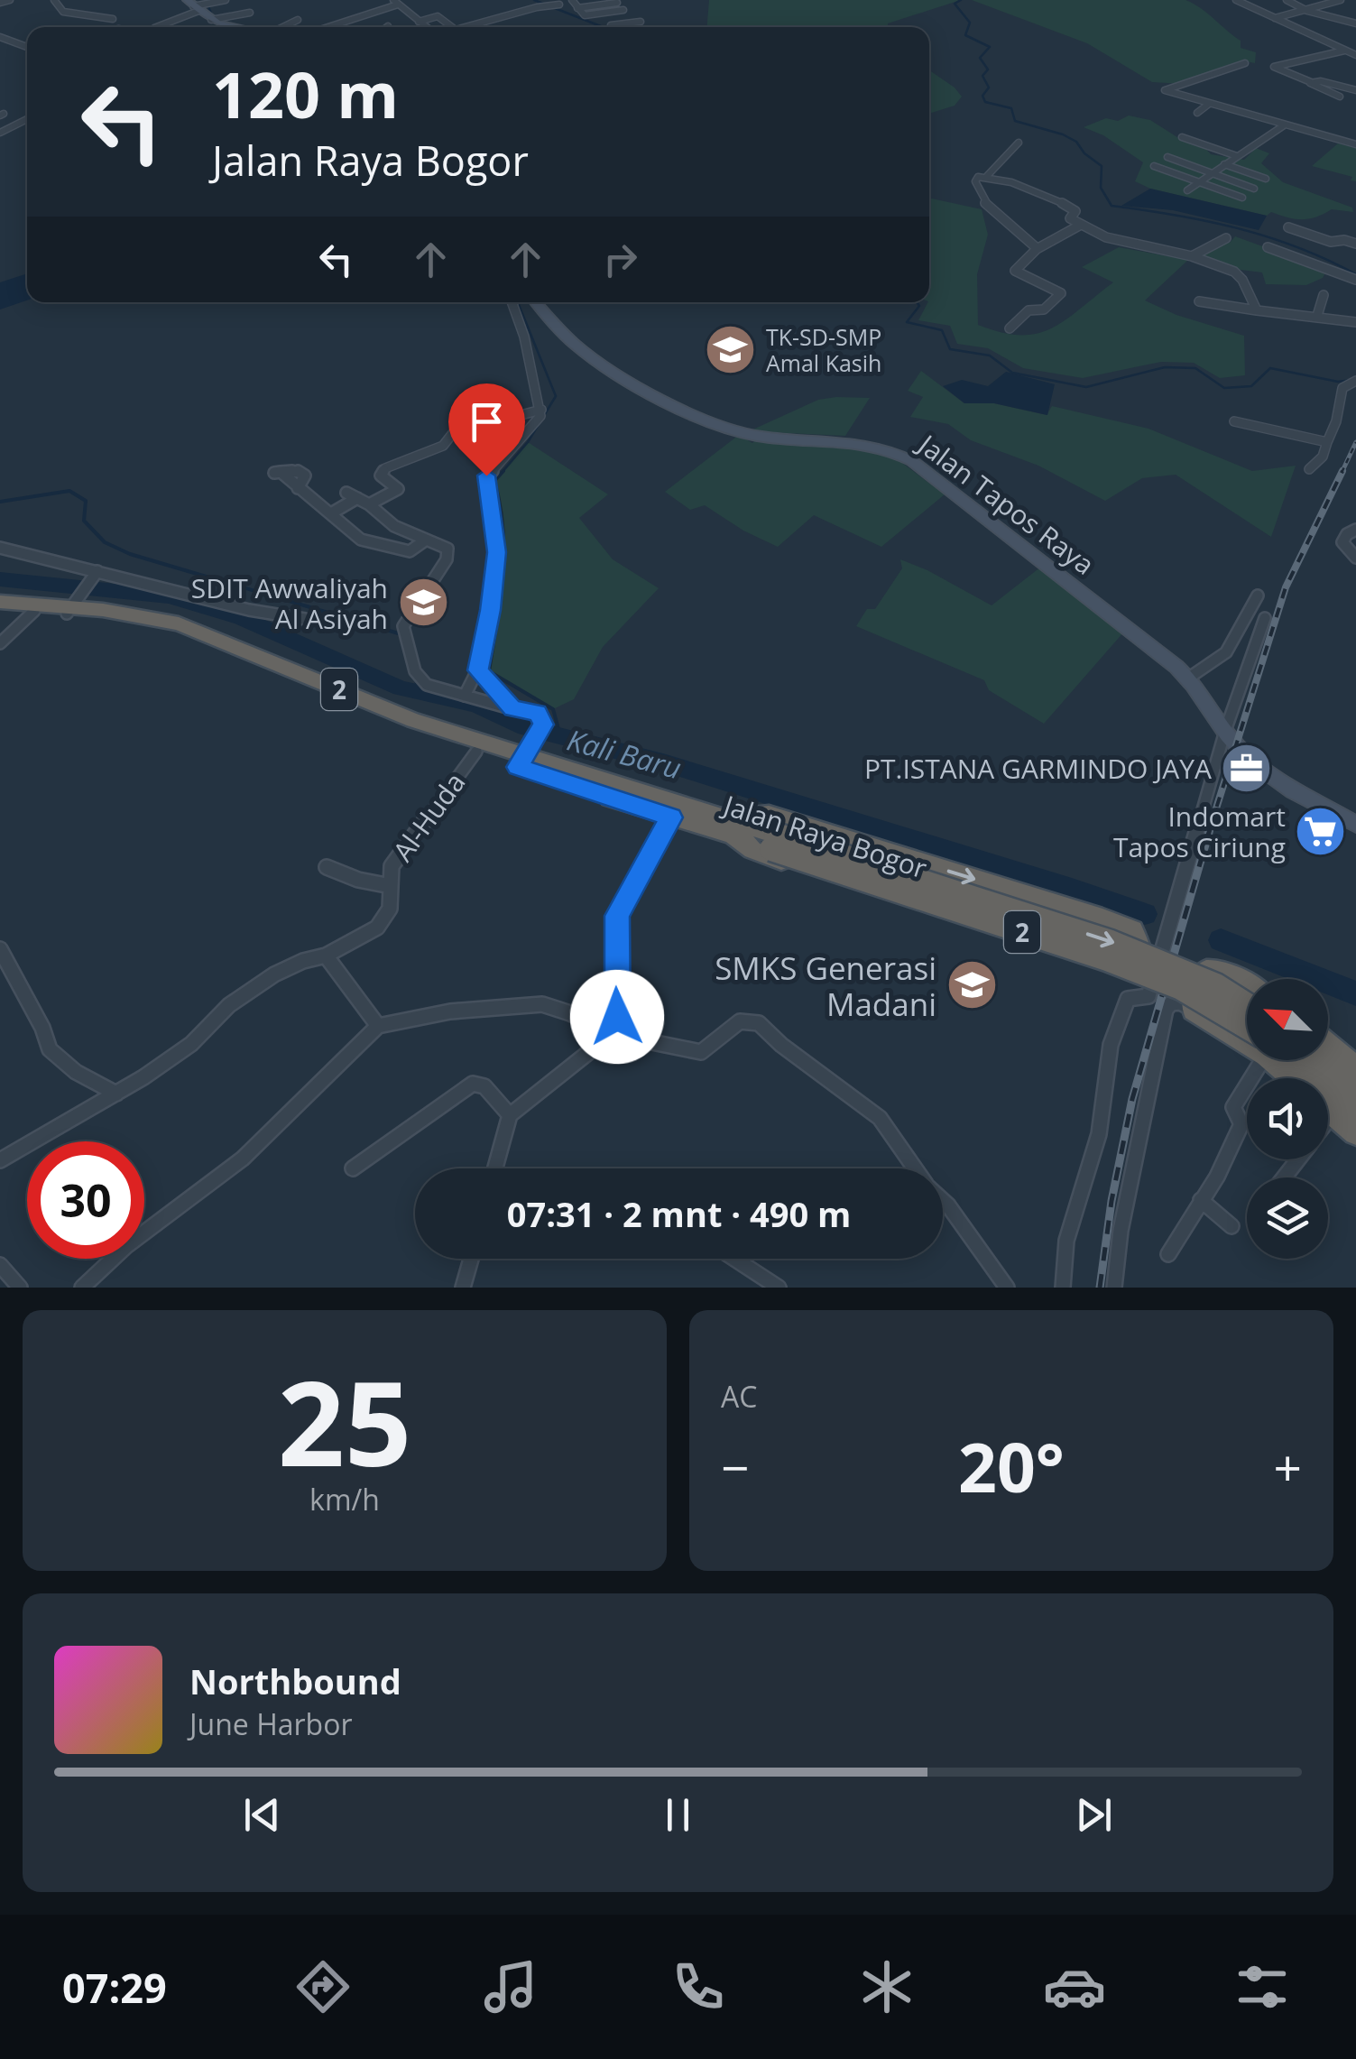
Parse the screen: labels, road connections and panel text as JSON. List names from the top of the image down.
{
  "streets": {
    "highway": ["2", "Jalan Raya Bogor"],
    "main road": ["Jalan Tapos Raya"],
    "street": ["Al-Huda"]
  },
  "crossings": [
    ["Al-Huda", "Jalan Raya Bogor"]
  ],
  "water": ["Kali Baru"],
  "places": {
    "school or university": ["TK-SD-SMP Amal Kasih", "SDIT Awwaliyah Al Asiyah", "SMKS Generasi Madani"],
    "office": ["PT.ISTANA GARMINDO JAYA"],
    "supermarket": ["Indomart Tapos Ciriung"]
  },
  "north": "top left",
  "page": {
    "turn": ["120 m", "Jalan Raya Bogor"],
    "limit": "30",
    "trip": "07:31 · 2 mnt · 490 m",
    "tile": [
      ["25", "km/h"],
      "AC"
    ],
    "heat": ["−", "20°", "+"],
    "song": ["Northbound", "June Harbor"],
    "tabs": "07:29"
  }
}
